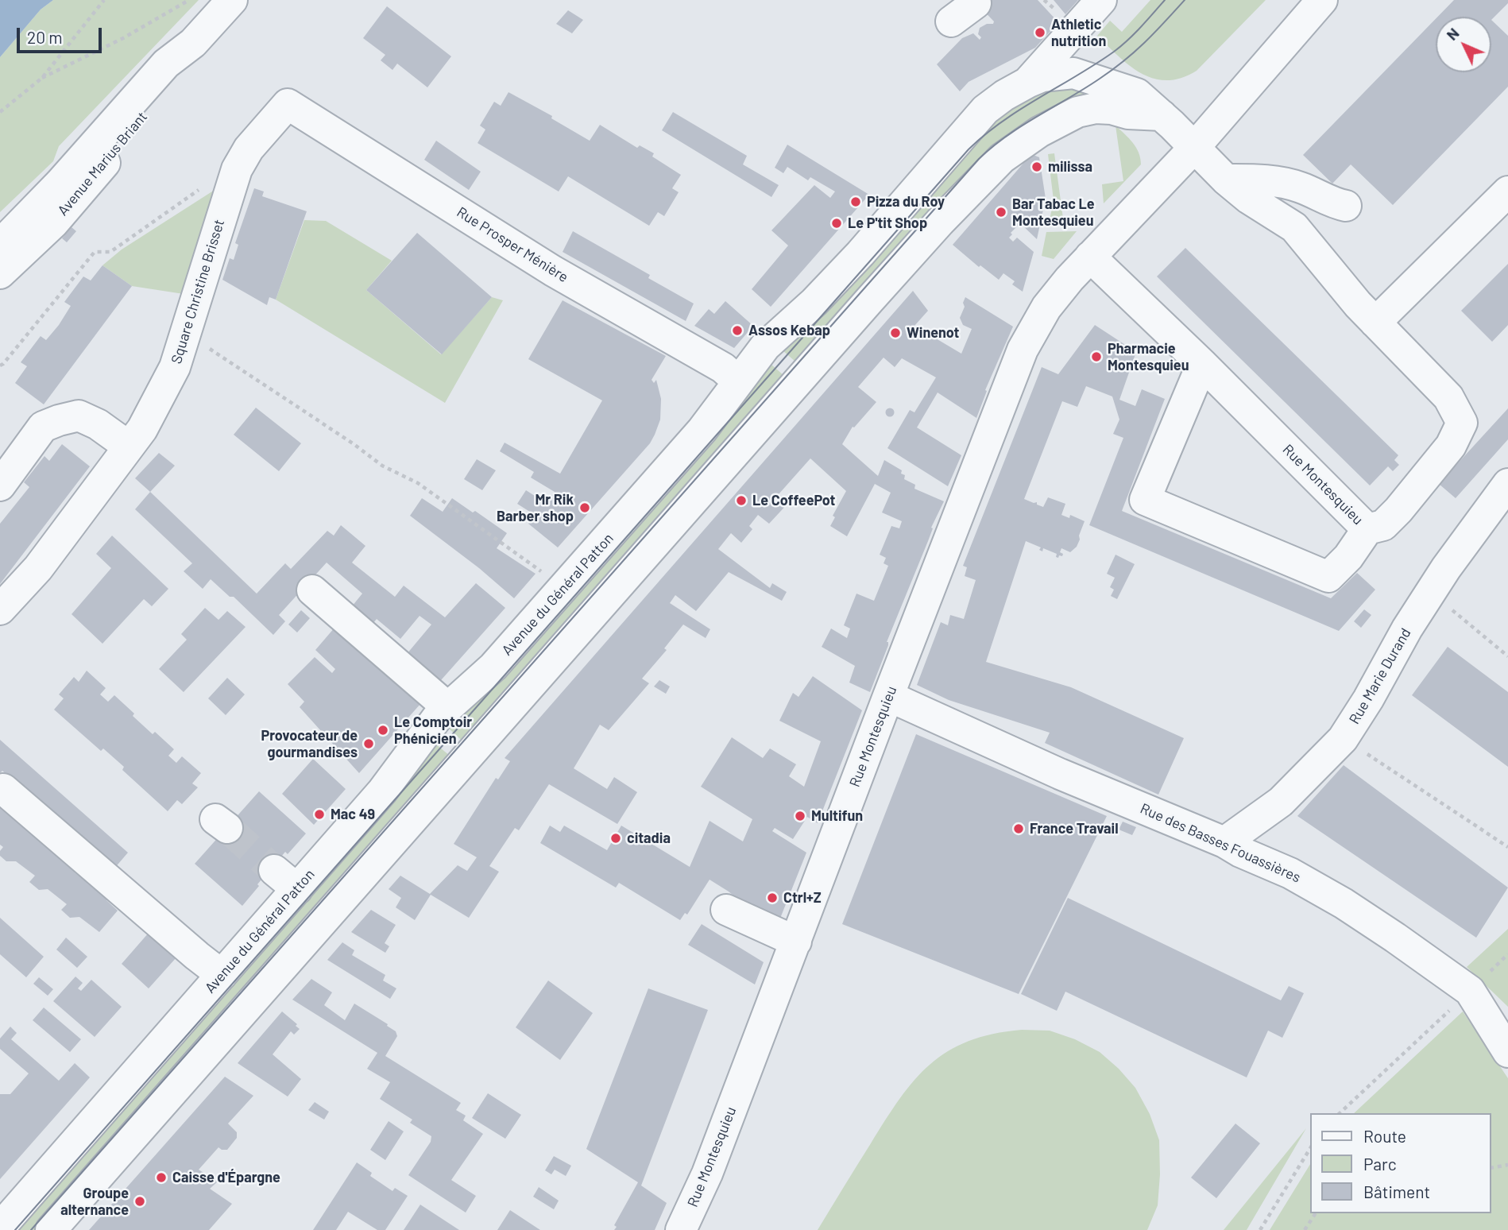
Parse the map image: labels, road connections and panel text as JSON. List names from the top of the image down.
{
  "streets": {
    "street": [
      "Avenue Marius Briant",
      "Rue Prosper Ménière",
      "Square Christine Brisset",
      "Rue Montesquieu",
      "Avenue du Général Patton",
      "Rue Marie Durand",
      "Rue des Basses Fouassières"
    ]
  },
  "crossings": [
    ["Rue Prosper Ménière", "Square Christine Brisset"],
    ["Rue Prosper Ménière", "Avenue du Général Patton"],
    ["Rue Montesquieu", "Avenue du Général Patton"],
    ["Rue Montesquieu", "Rue des Basses Fouassières"],
    ["Rue Marie Durand", "Rue des Basses Fouassières"]
  ],
  "places": [
    "Athletic nutrition",
    "milissa",
    "Pizza du Roy",
    "Bar Tabac Le Montesquieu",
    "Le P'tit Shop",
    "Assos Kebap",
    "Winenot",
    "Pharmacie Montesquieu",
    "Le CoffeePot",
    "Mr Rik Barber shop",
    "Le Comptoir Phénicien",
    "Provocateur de gourmandises",
    "Mac 49",
    "Multifun",
    "France Travail",
    "citadia",
    "Ctrl+Z",
    "Caisse d'Épargne",
    "Groupe alternance"
  ],
  "legend": ["Route", "Parc", "Bâtiment"],
  "scale_bar": "20 m",
  "north": "top left"
}
